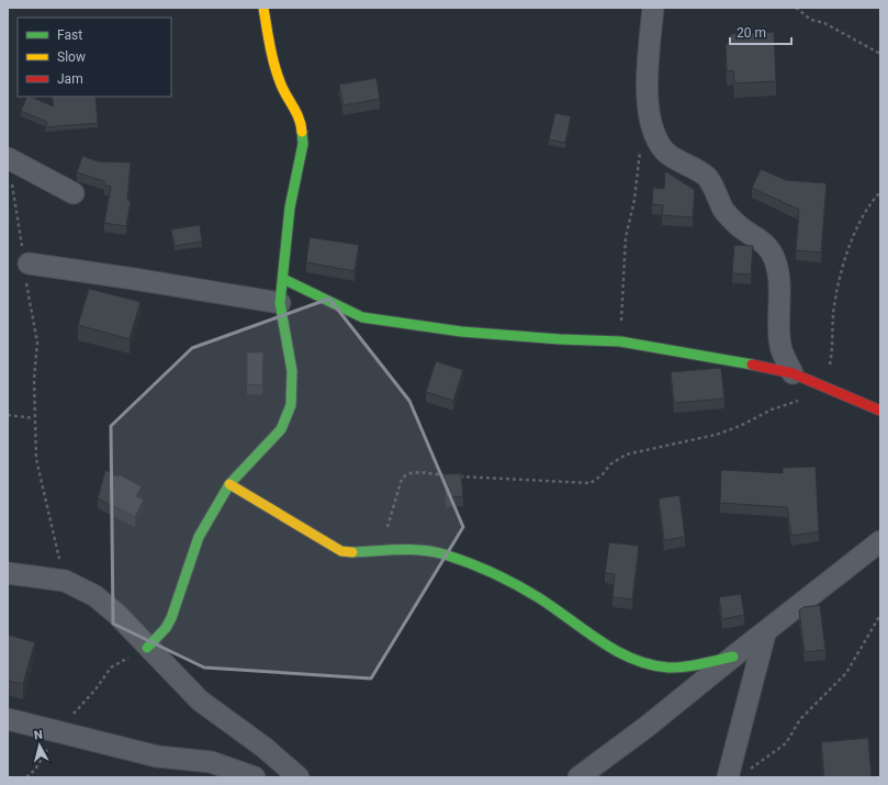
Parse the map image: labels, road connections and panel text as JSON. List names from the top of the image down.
{
  "legend": ["Fast", "Slow", "Jam"],
  "scale_bar": "20 m",
  "north": "top"
}
